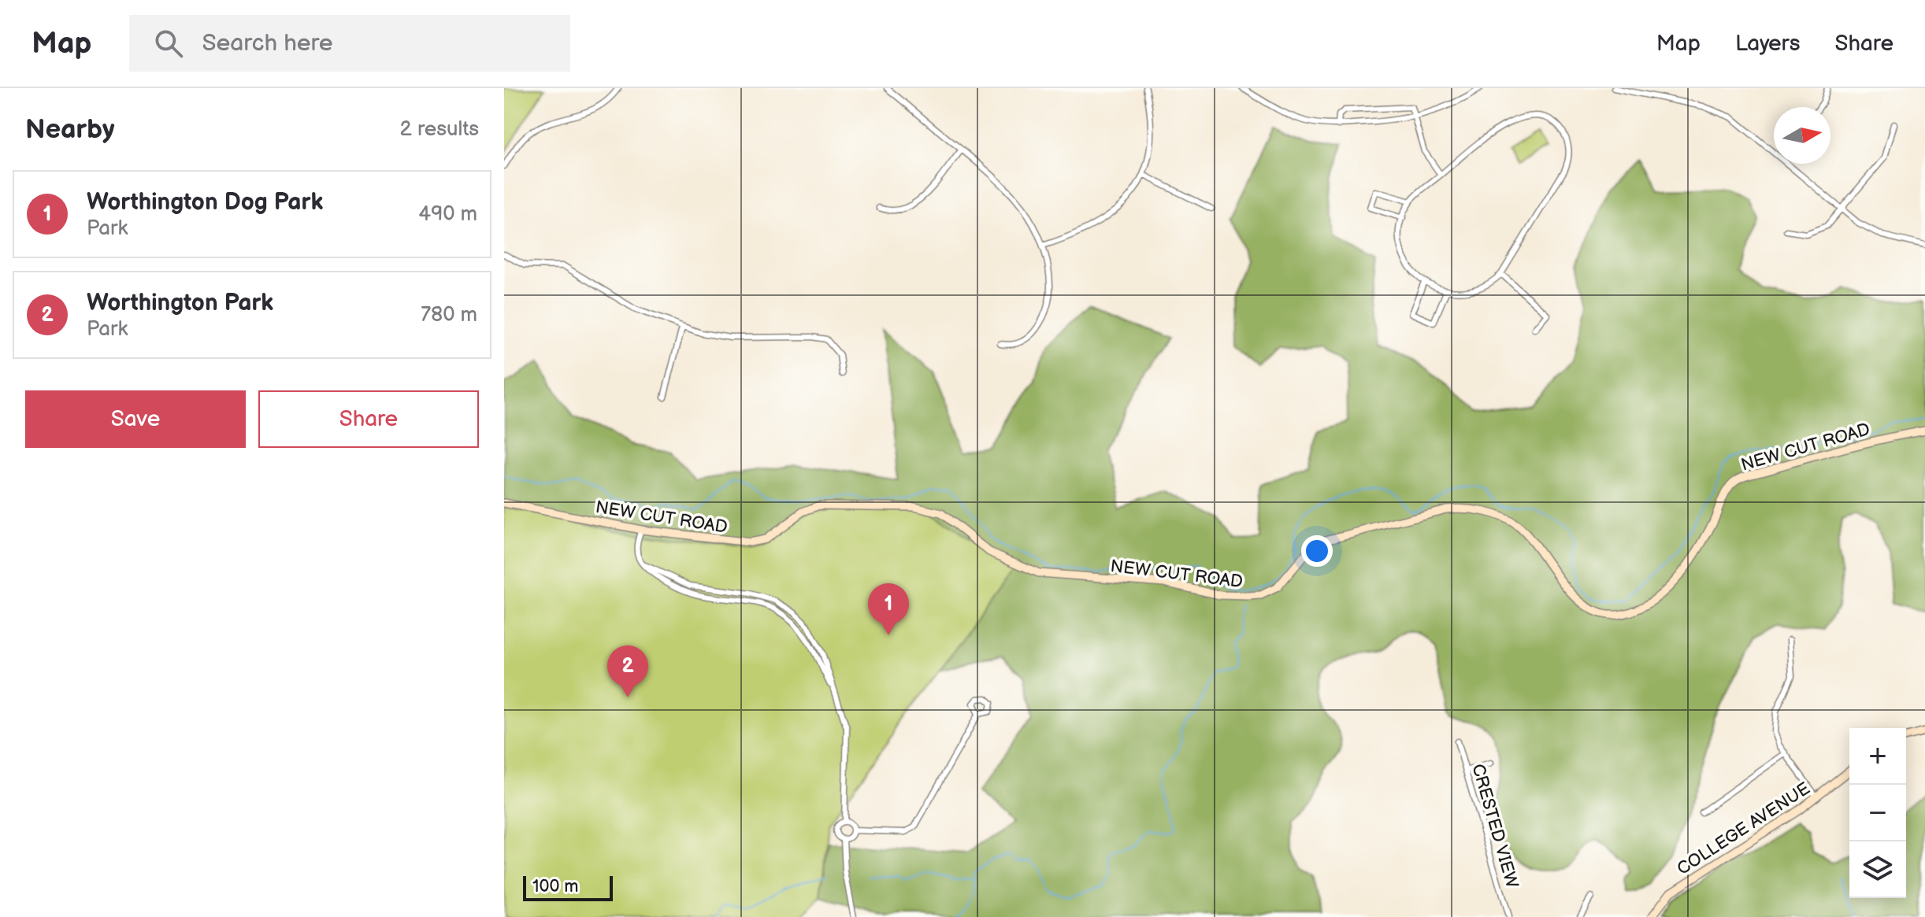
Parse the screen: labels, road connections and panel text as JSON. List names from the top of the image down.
{
  "streets": {
    "street": ["NEW CUT ROAD", "CRESTED VIEW", "COLLEGE AVENUE"]
  },
  "scale_bar": "100 m",
  "north": "right",
  "page": {
    "header": "Map",
    "search": "Search here",
    "nav": ["Map", "Layers", "Share"],
    "heading": ["Nearby", "2 results"],
    "list": [
      {
        "mark": "1",
        "name": "Worthington Dog Park",
        "note": "Park",
        "value": "490 m"
      },
      {
        "mark": "2",
        "name": "Worthington Park",
        "note": "Park",
        "value": "780 m"
      }
    ],
    "buttons": ["Save", "Share"],
    "pins": ["1", "2"],
    "map_buttons": ["+", "−"],
    "scale": "100 m"
  }
}
